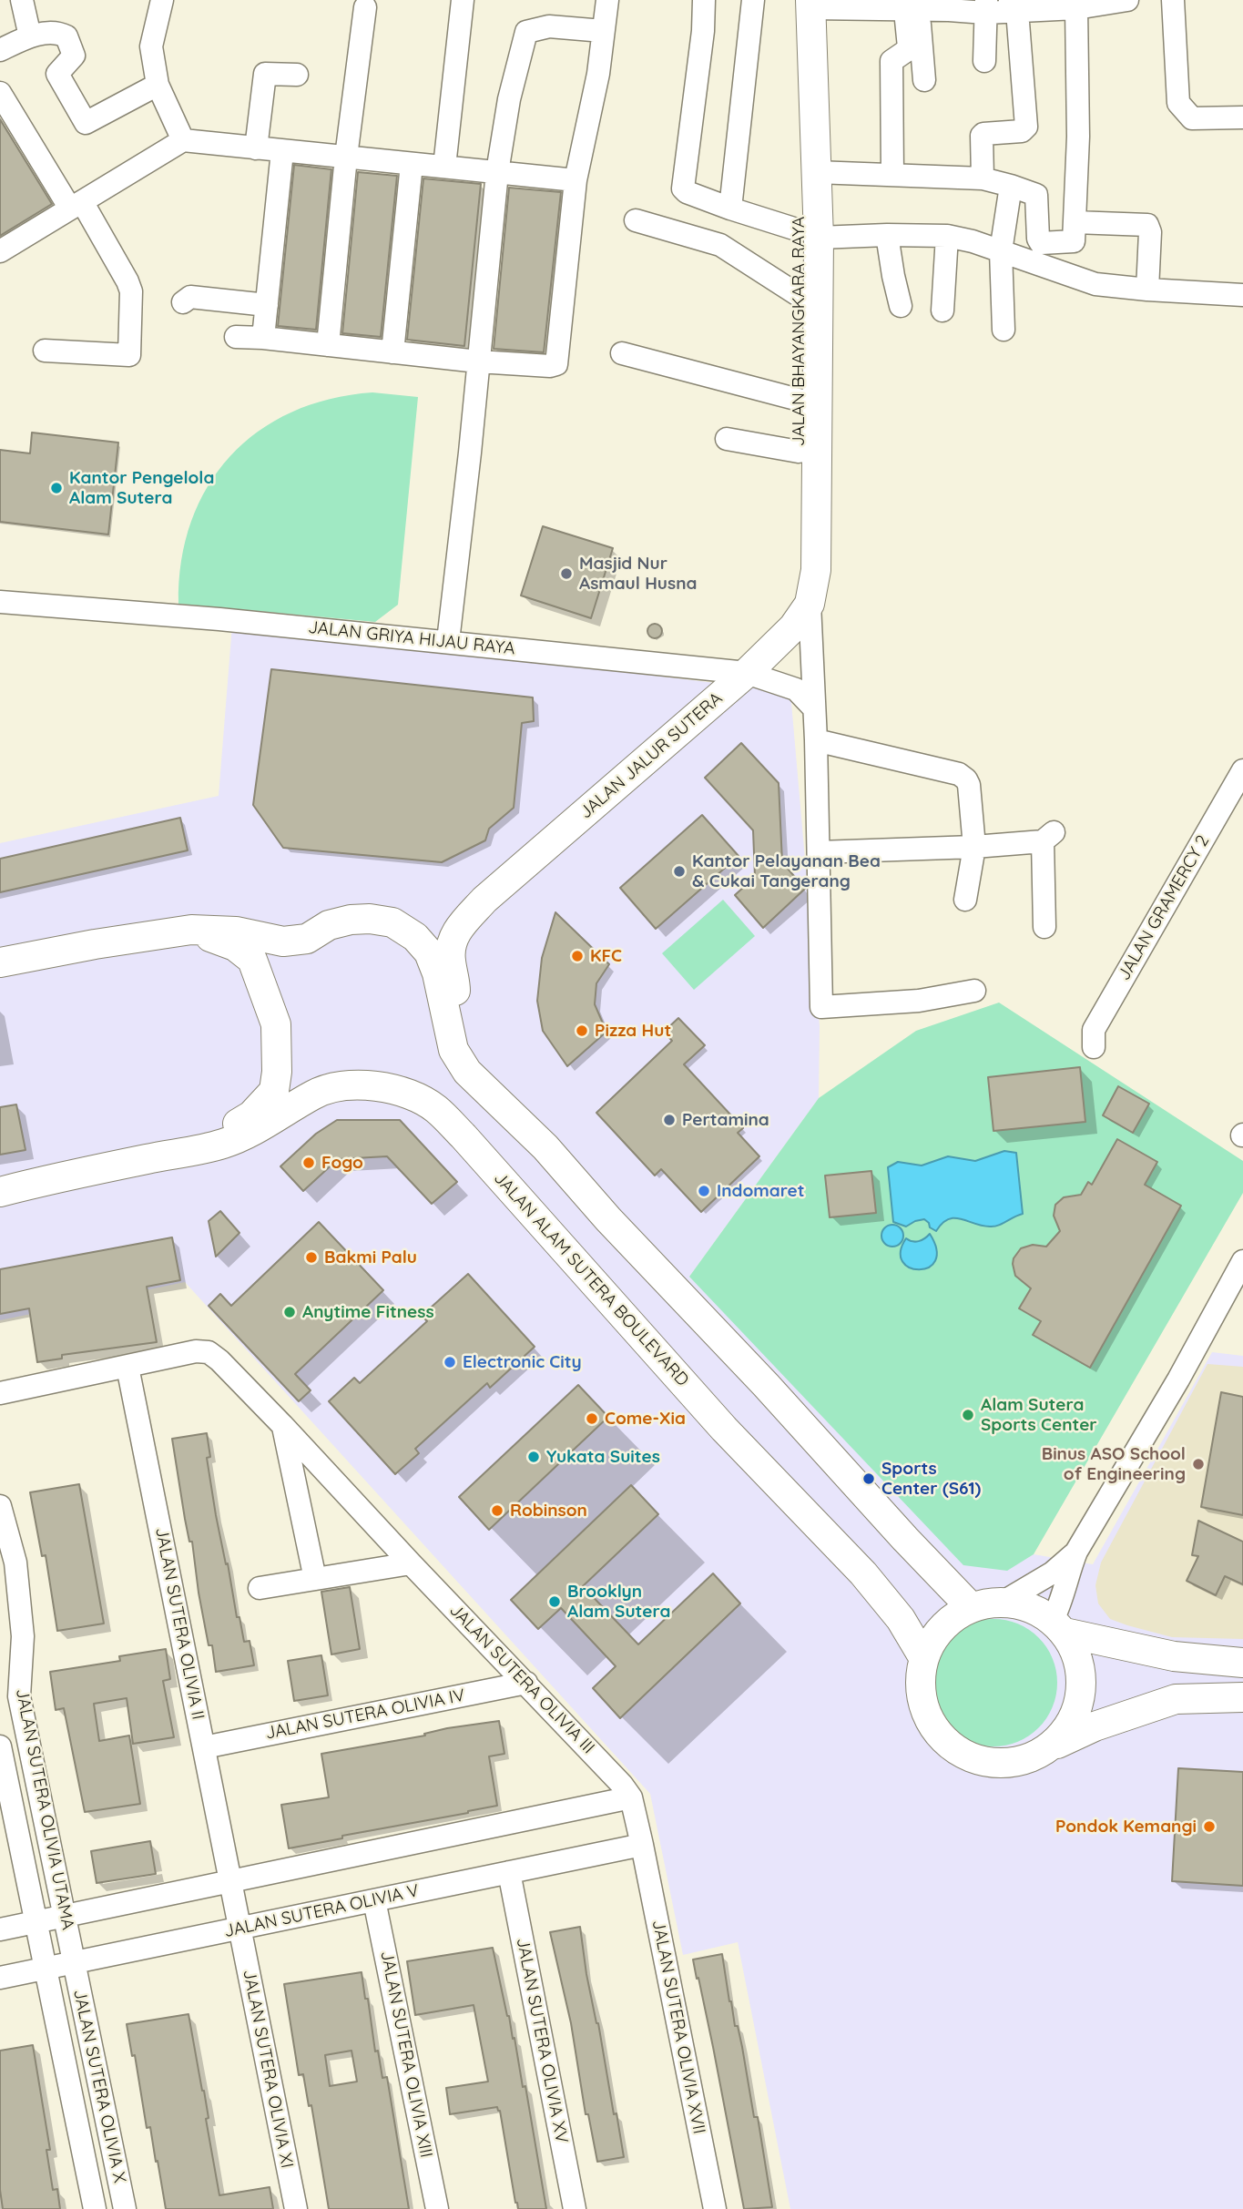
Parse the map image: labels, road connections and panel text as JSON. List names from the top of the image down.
{
  "streets": {
    "main road": ["JALAN BHAYANGKARA RAYA", "JALAN JALUR SUTERA", "JALAN ALAM SUTERA BOULEVARD"],
    "street": [
      "JALAN GRIYA HIJAU RAYA",
      "JALAN GRAMERCY 2",
      "JALAN SUTERA OLIVIA II",
      "JALAN SUTERA OLIVIA III",
      "JALAN SUTERA OLIVIA IV",
      "JALAN SUTERA OLIVIA UTAMA",
      "JALAN SUTERA OLIVIA V",
      "JALAN SUTERA OLIVIA XVII",
      "JALAN SUTERA OLIVIA XV",
      "JALAN SUTERA OLIVIA XIII",
      "JALAN SUTERA OLIVIA XI",
      "JALAN SUTERA OLIVIA X"
    ]
  },
  "crossings": [
    ["JALAN BHAYANGKARA RAYA", "JALAN GRIYA HIJAU RAYA"],
    ["JALAN BHAYANGKARA RAYA", "JALAN JALUR SUTERA"],
    ["JALAN GRIYA HIJAU RAYA", "JALAN JALUR SUTERA"],
    ["JALAN SUTERA OLIVIA II", "JALAN SUTERA OLIVIA III"],
    ["JALAN SUTERA OLIVIA II", "JALAN SUTERA OLIVIA IV"],
    ["JALAN SUTERA OLIVIA II", "JALAN SUTERA OLIVIA XI"],
    ["JALAN SUTERA OLIVIA III", "JALAN SUTERA OLIVIA IV"],
    ["JALAN SUTERA OLIVIA III", "JALAN SUTERA OLIVIA XVII"],
    ["JALAN SUTERA OLIVIA UTAMA", "JALAN SUTERA OLIVIA V"],
    ["JALAN SUTERA OLIVIA UTAMA", "JALAN SUTERA OLIVIA X"],
    ["JALAN SUTERA OLIVIA V", "JALAN SUTERA OLIVIA XVII"],
    ["JALAN SUTERA OLIVIA V", "JALAN SUTERA OLIVIA XV"],
    ["JALAN SUTERA OLIVIA V", "JALAN SUTERA OLIVIA XIII"],
    ["JALAN SUTERA OLIVIA V", "JALAN SUTERA OLIVIA XI"],
    ["JALAN SUTERA OLIVIA V", "JALAN SUTERA OLIVIA X"]
  ],
  "places": [
    "Kantor Pengelola Alam Sutera",
    "Masjid Nur Asmaul Husna",
    "Kantor Pelayanan Bea & Cukai Tangerang",
    "KFC",
    "Pizza Hut",
    "Pertamina",
    "Fogo",
    "Indomaret",
    "Bakmi Palu",
    "Anytime Fitness",
    "Electronic City",
    "Alam Sutera Sports Center",
    "Come-Xia",
    "Yukata Suites",
    "Binus ASO School of Engineering",
    "Sports Center (S61)",
    "Robinson",
    "Brooklyn Alam Sutera",
    "Pondok Kemangi"
  ]
}
